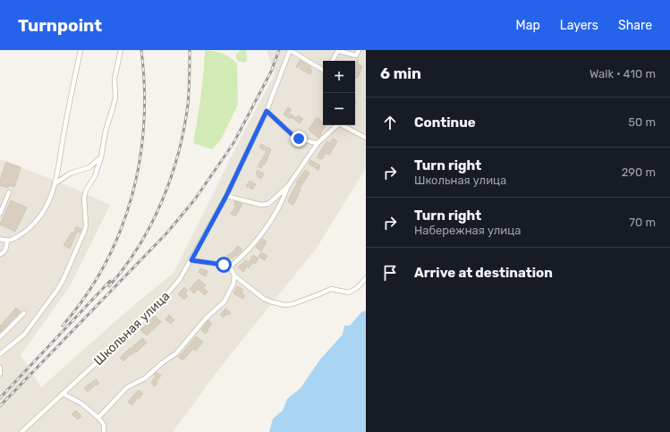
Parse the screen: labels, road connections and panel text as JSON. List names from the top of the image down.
{
  "streets": {
    "street": ["Школьная улица"]
  },
  "page": {
    "header": "Turnpoint",
    "nav": ["Map", "Layers", "Share"],
    "heading": ["6 min", "Walk · 410 m"],
    "map_buttons": ["+", "−"],
    "list": [
      ["Continue", "50 m"],
      ["Turn right", "Школьная улица", "290 m"],
      ["Turn right", "Набережная улица", "70 m"],
      "Arrive at destination"
    ]
  }
}
